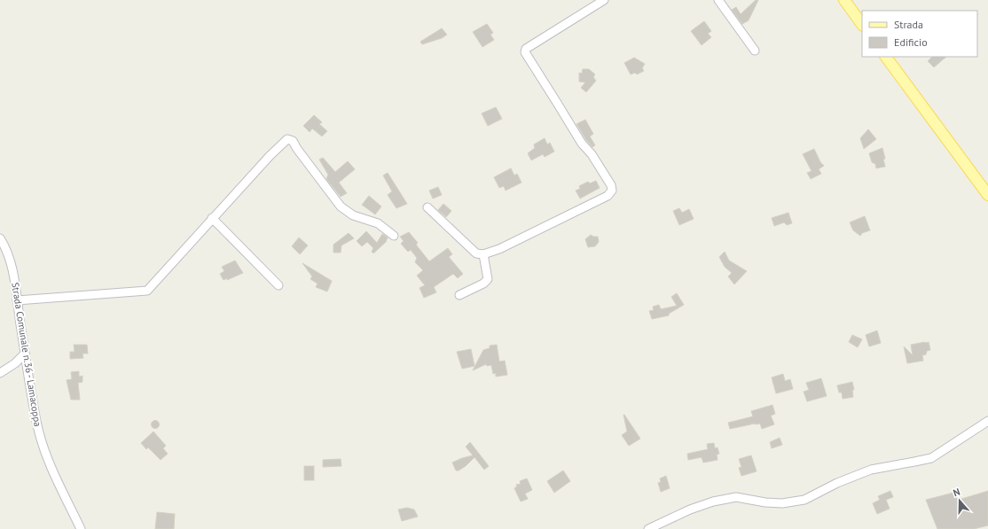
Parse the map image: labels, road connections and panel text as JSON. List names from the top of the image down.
{
  "streets": {
    "street": ["Strada Comunale n.36 - Lamacoppa"]
  },
  "legend": ["Strada", "Edificio"],
  "north": "top"
}
